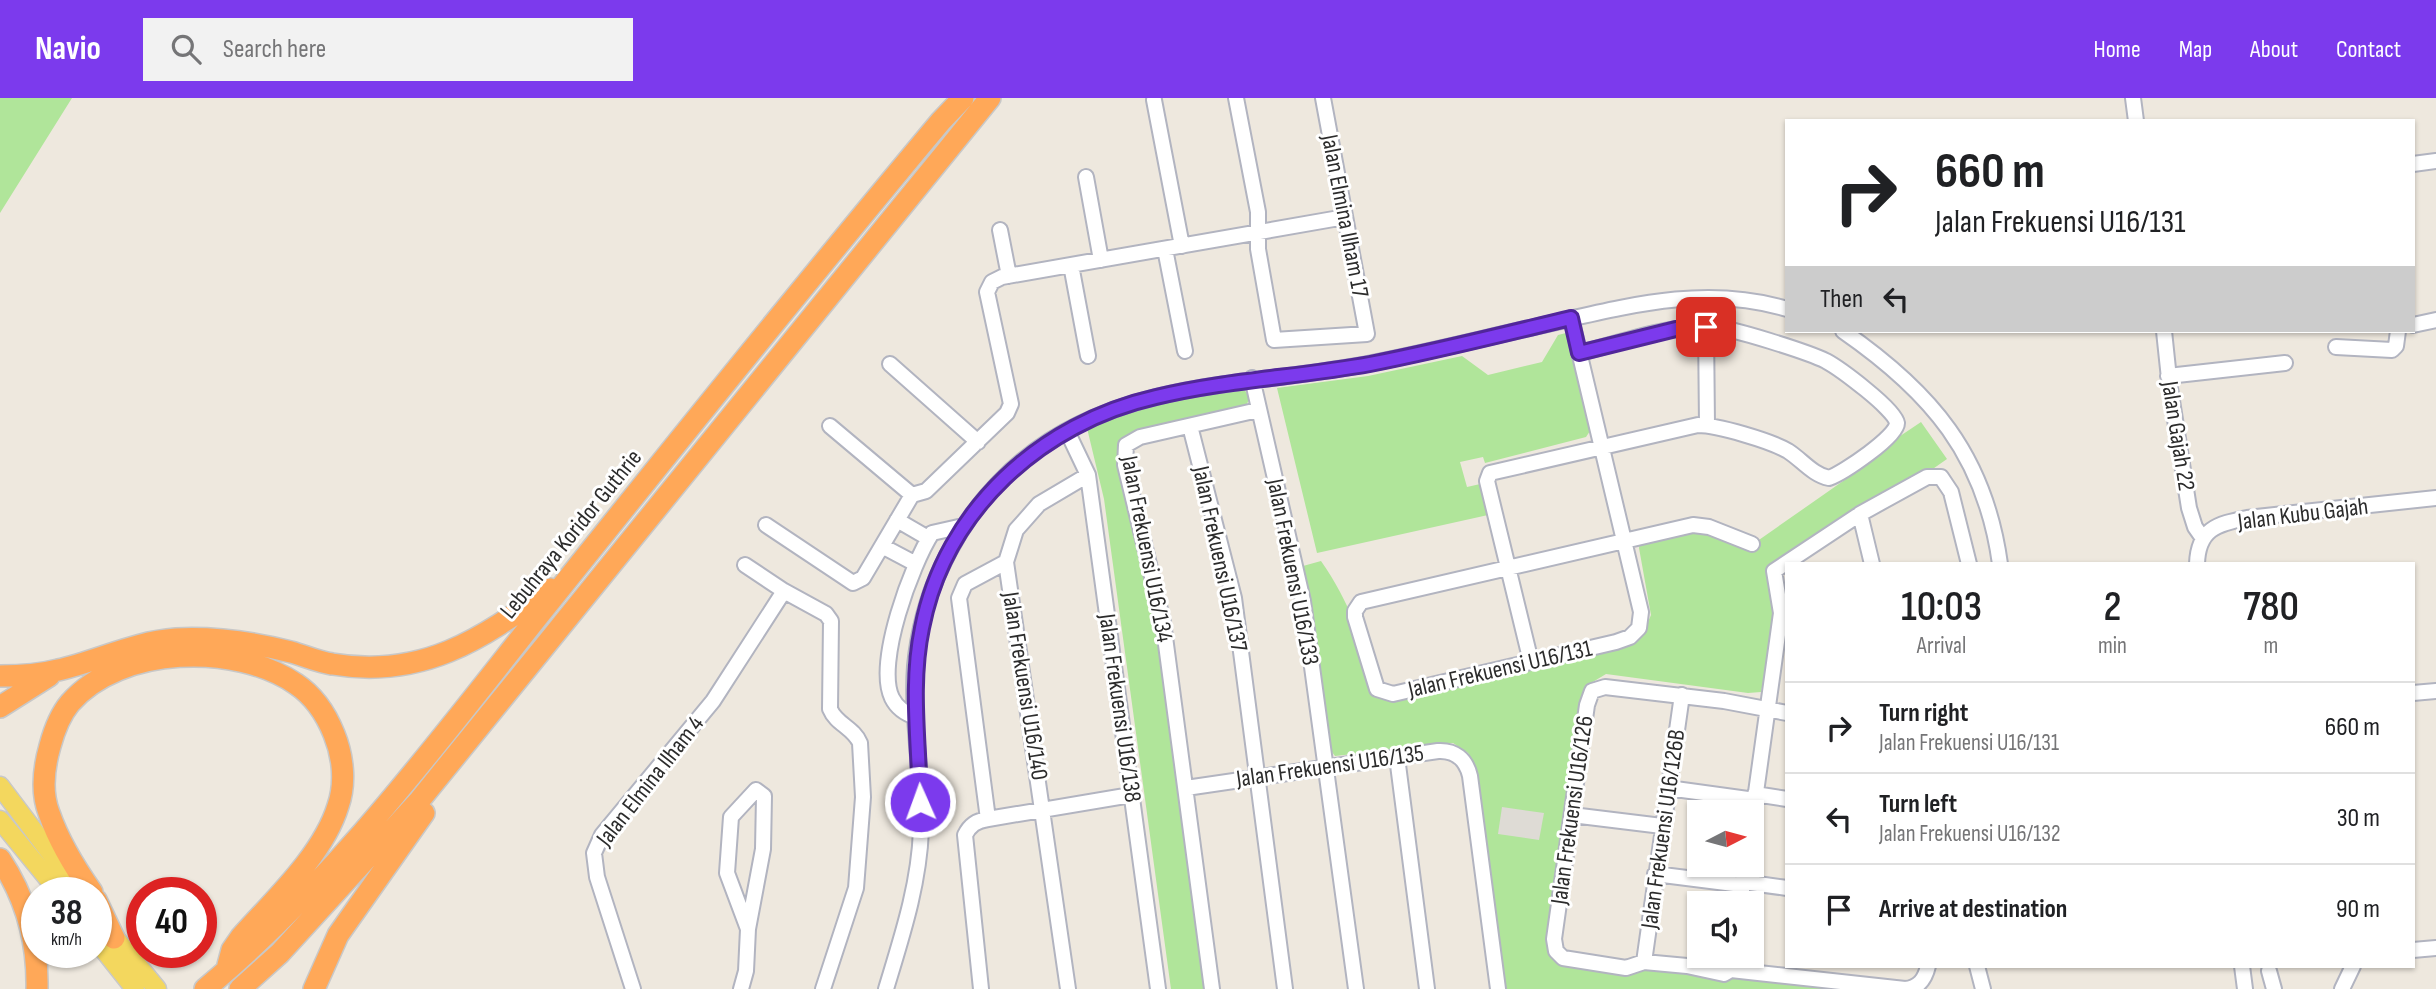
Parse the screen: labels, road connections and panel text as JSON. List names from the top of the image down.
{
  "streets": {
    "highway": ["Lebuhraya Koridor Guthrie"],
    "street": [
      "Jalan Elmina Ilham 17",
      "Jalan Gajah 22",
      "Jalan Kubu Gajah",
      "Jalan Frekuensi U16/134",
      "Jalan Frekuensi U16/137",
      "Jalan Frekuensi U16/133",
      "Jalan Frekuensi U16/131",
      "Jalan Frekuensi U16/140",
      "Jalan Frekuensi U16/138",
      "Jalan Frekuensi U16/135",
      "Jalan Elmina Ilham 4",
      "Jalan Frekuensi U16/126",
      "Jalan Frekuensi U16/126B"
    ]
  },
  "crossings": [
    ["Jalan Gajah 22", "Jalan Kubu Gajah"],
    ["Jalan Frekuensi U16/134", "Jalan Frekuensi U16/137"],
    ["Jalan Frekuensi U16/134", "Jalan Frekuensi U16/133"],
    ["Jalan Frekuensi U16/134", "Jalan Frekuensi U16/135"],
    ["Jalan Frekuensi U16/137", "Jalan Frekuensi U16/135"],
    ["Jalan Frekuensi U16/133", "Jalan Frekuensi U16/135"],
    ["Jalan Frekuensi U16/126", "Jalan Frekuensi U16/126B"]
  ],
  "north": "right",
  "page": {
    "header": "Navio",
    "search": "Search here",
    "nav": [
      "Home",
      "Map",
      "About",
      "Contact"
    ],
    "turn": ["660 m", "Jalan Frekuensi U16/131"],
    "then": "Then",
    "eta": [
      "10:03",
      "Arrival",
      "2",
      "min",
      "780",
      "m"
    ],
    "list": [
      {
        "name": "Turn right",
        "note": "Jalan Frekuensi U16/131",
        "value": "660 m"
      },
      {
        "name": "Turn left",
        "note": "Jalan Frekuensi U16/132",
        "value": "30 m"
      },
      {
        "name": "Arrive at destination",
        "value": "90 m"
      }
    ],
    "speed": "38 km/h",
    "limit": "40"
  }
}
